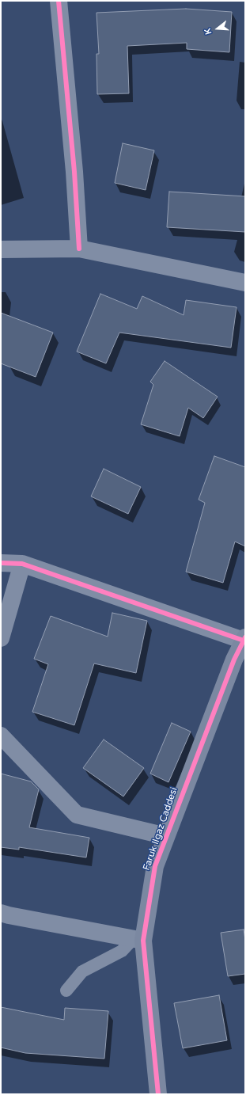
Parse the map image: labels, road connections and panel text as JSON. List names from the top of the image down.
{
  "streets": {
    "street": ["Faruk Ilgaz Caddesi"]
  },
  "north": "left"
}
